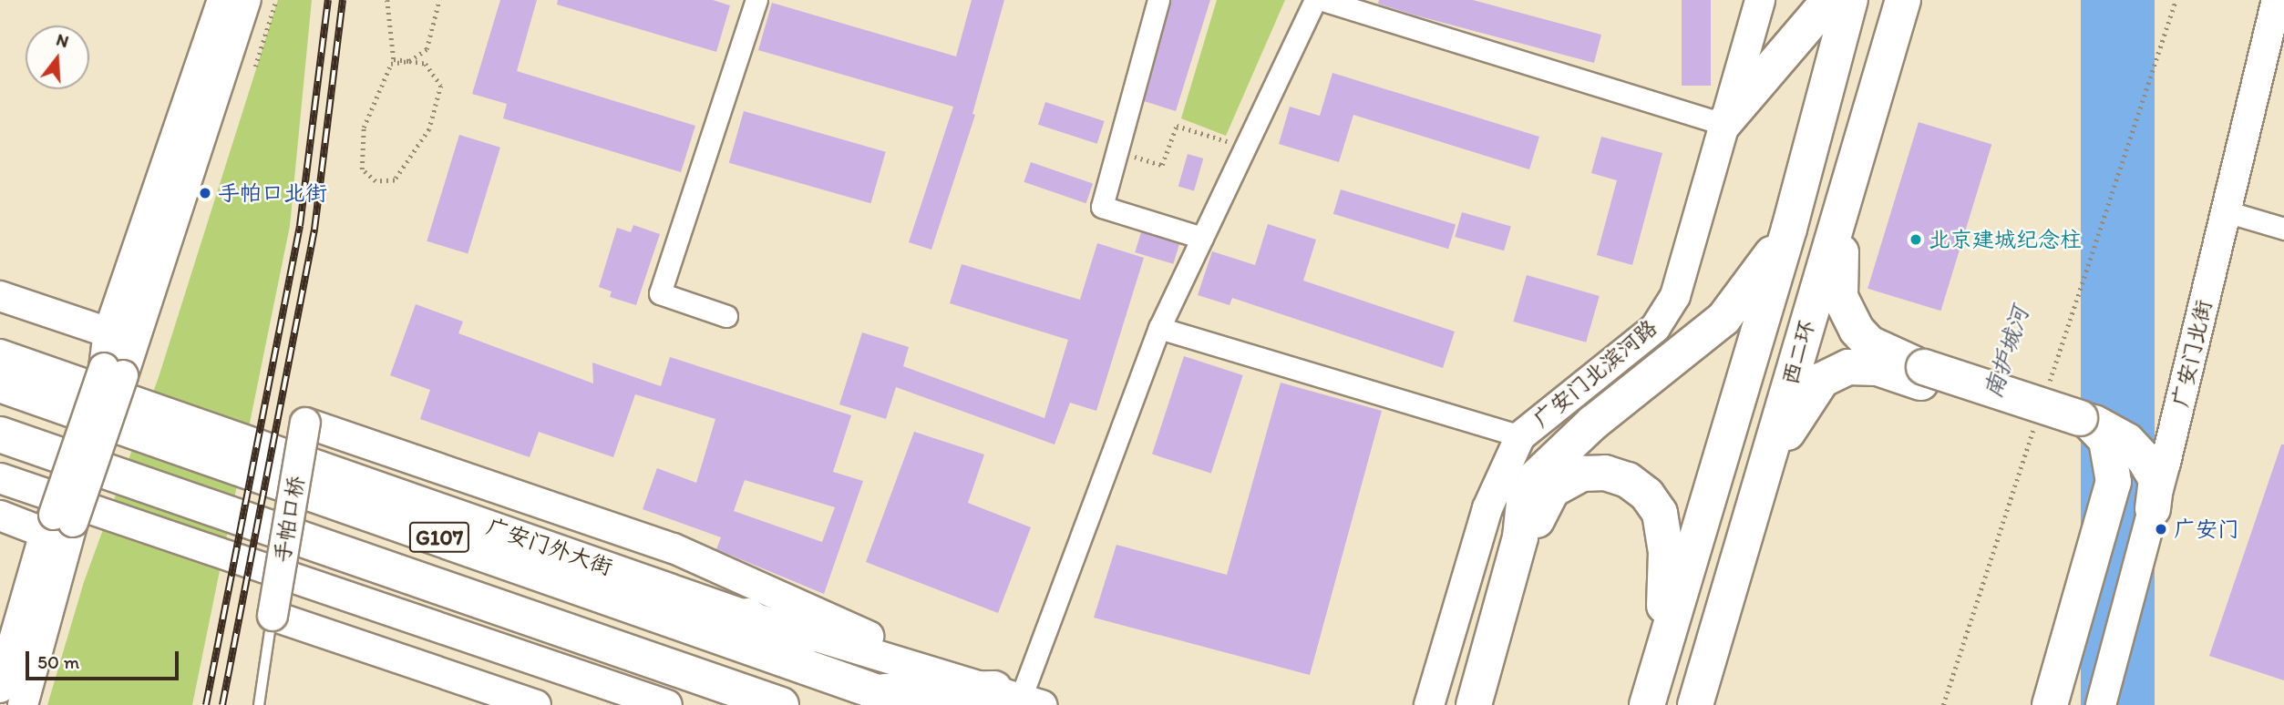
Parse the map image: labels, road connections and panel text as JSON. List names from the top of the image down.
{
  "streets": {
    "highway": ["西二环", "G107", "广安门外大街"],
    "street": ["广安门北街", "广安门北滨河路", "手帕口桥"]
  },
  "crossings": [
    ["手帕口桥", "广安门外大街"]
  ],
  "water": ["南护城河"],
  "places": ["手帕口北街", "北京建城纪念柱", "广安门"],
  "scale_bar": "50 m",
  "north": "top"
}
